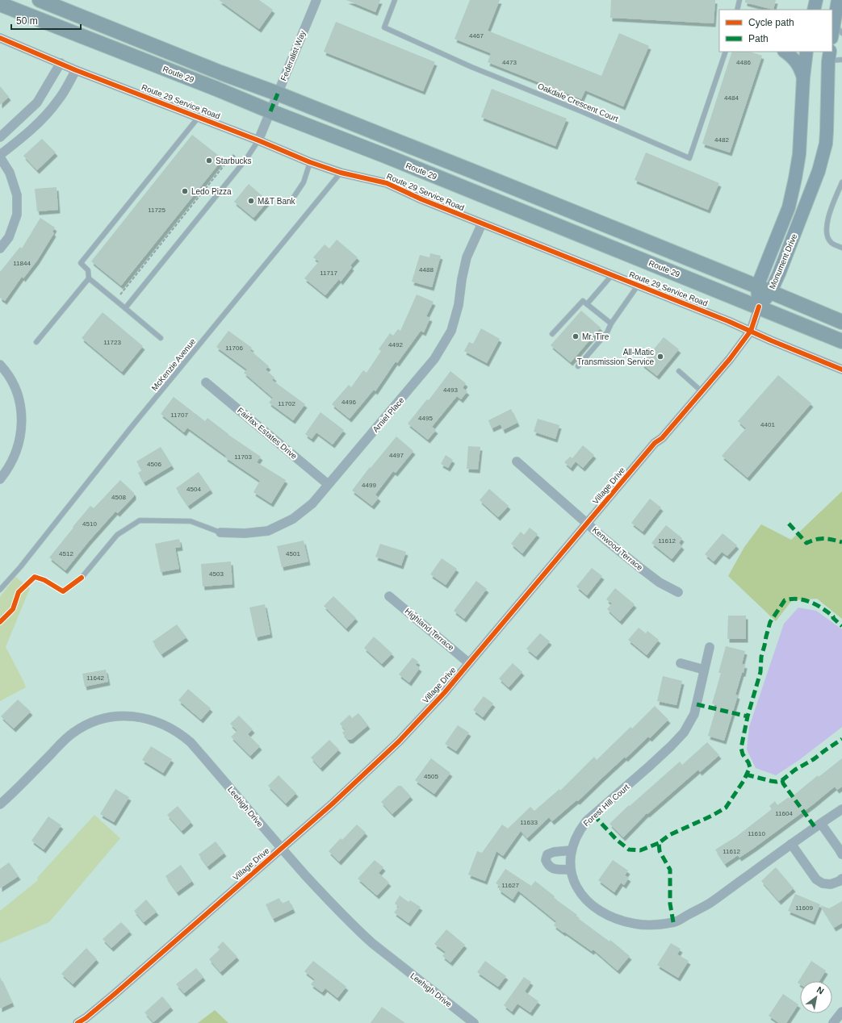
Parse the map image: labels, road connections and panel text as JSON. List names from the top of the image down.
{
  "streets": {
    "main road": ["Route 29", "Monument Drive"],
    "street": [
      "Federalist Way",
      "Route 29 Service Road",
      "Arniel Place",
      "Fairfax Estates Drive",
      "Village Drive",
      "Kenwood Terrace",
      "Highland Terrace",
      "Forest Hill Court",
      "Leehigh Drive"
    ],
    "lane": ["Oakdale Crescent Court", "McKenzie Avenue"]
  },
  "crossings": [
    ["Federalist Way", "Route 29"],
    ["Federalist Way", "Route 29 Service Road"],
    ["Route 29", "Monument Drive"],
    ["Route 29", "Village Drive"],
    ["Route 29 Service Road", "McKenzie Avenue"],
    ["Route 29 Service Road", "Arniel Place"],
    ["Route 29 Service Road", "Village Drive"],
    ["Monument Drive", "Village Drive"],
    ["Arniel Place", "Fairfax Estates Drive"],
    ["Village Drive", "Kenwood Terrace"],
    ["Village Drive", "Highland Terrace"],
    ["Village Drive", "Leehigh Drive"]
  ],
  "places": [
    "Starbucks",
    "Ledo Pizza",
    "M&T Bank",
    "Mr. Tire",
    "All-Matic Transmission Service"
  ],
  "house_numbers": [
    "4467",
    "4473",
    "4486",
    "4484",
    "4482",
    "11725",
    "11844",
    "4488",
    "11717",
    "11723",
    "4492",
    "11706",
    "4493",
    "4496",
    "11702",
    "11707",
    "4495",
    "4401",
    "4497",
    "11703",
    "4506",
    "4499",
    "4504",
    "4508",
    "4510",
    "11612",
    "4512",
    "4501",
    "4503",
    "11642",
    "4505",
    "11604",
    "11633",
    "11610",
    "11612",
    "11627",
    "11609"
  ],
  "legend": ["Cycle path", "Path"],
  "scale_bar": "50 m",
  "north": "top right"
}
